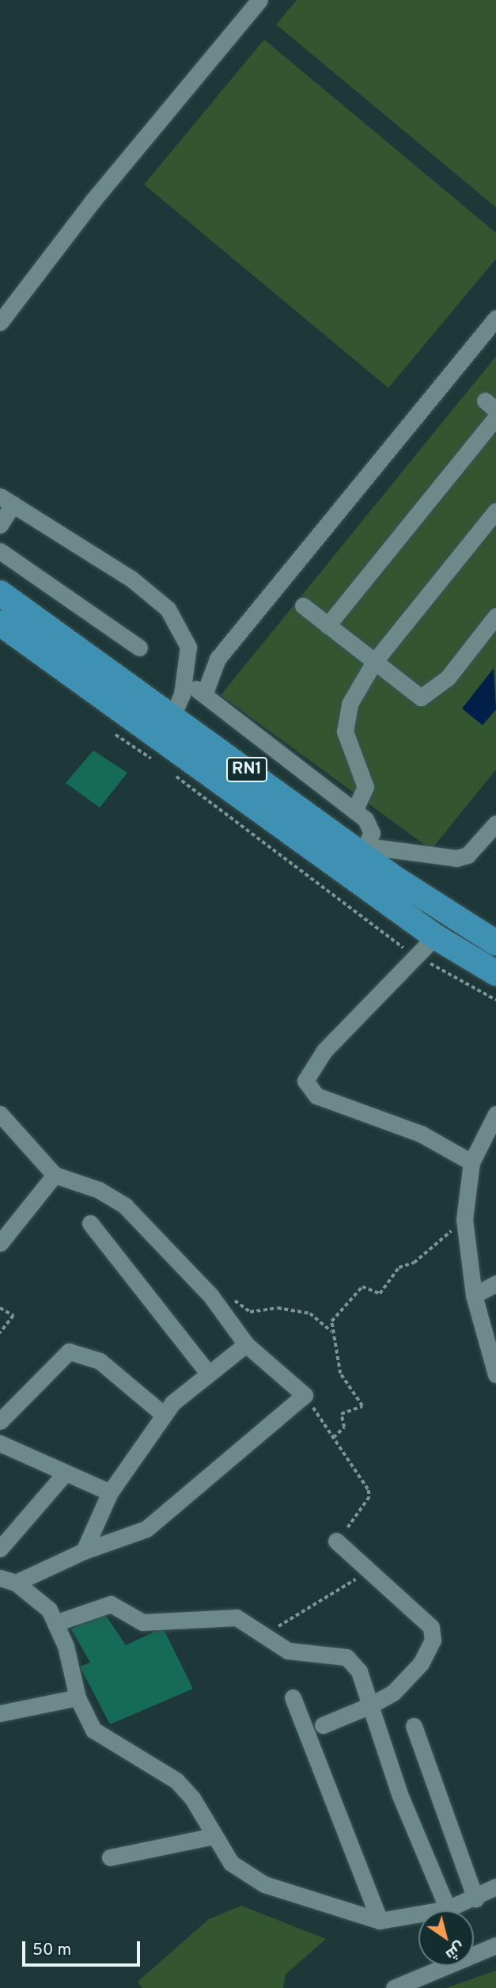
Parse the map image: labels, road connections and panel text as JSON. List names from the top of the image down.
{
  "streets": {
    "highway": ["RN1"]
  },
  "scale_bar": "50 m",
  "north": "bottom right"
}
